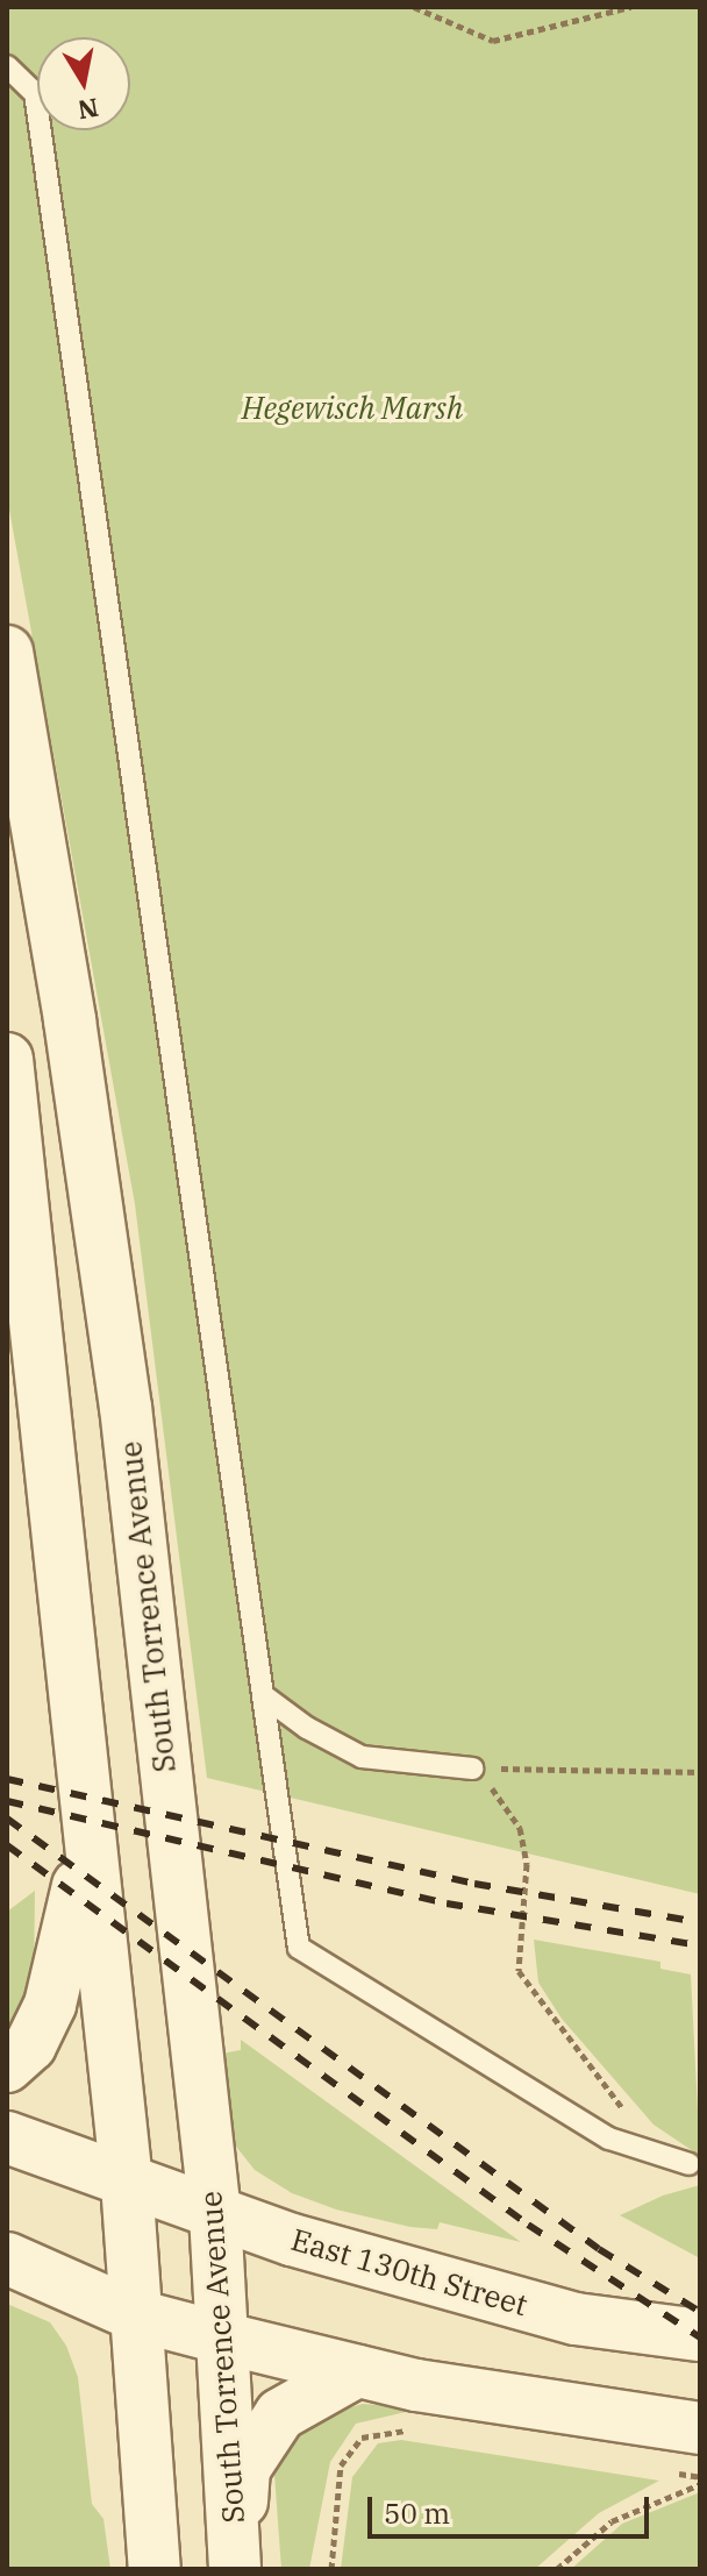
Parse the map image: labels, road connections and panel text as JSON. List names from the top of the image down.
{
  "streets": {
    "main road": ["South Torrence Avenue", "East 130th Street"]
  },
  "crossings": [
    ["South Torrence Avenue", "East 130th Street"]
  ],
  "parks": ["Hegewisch Marsh"],
  "scale_bar": "50 m",
  "north": "bottom"
}
